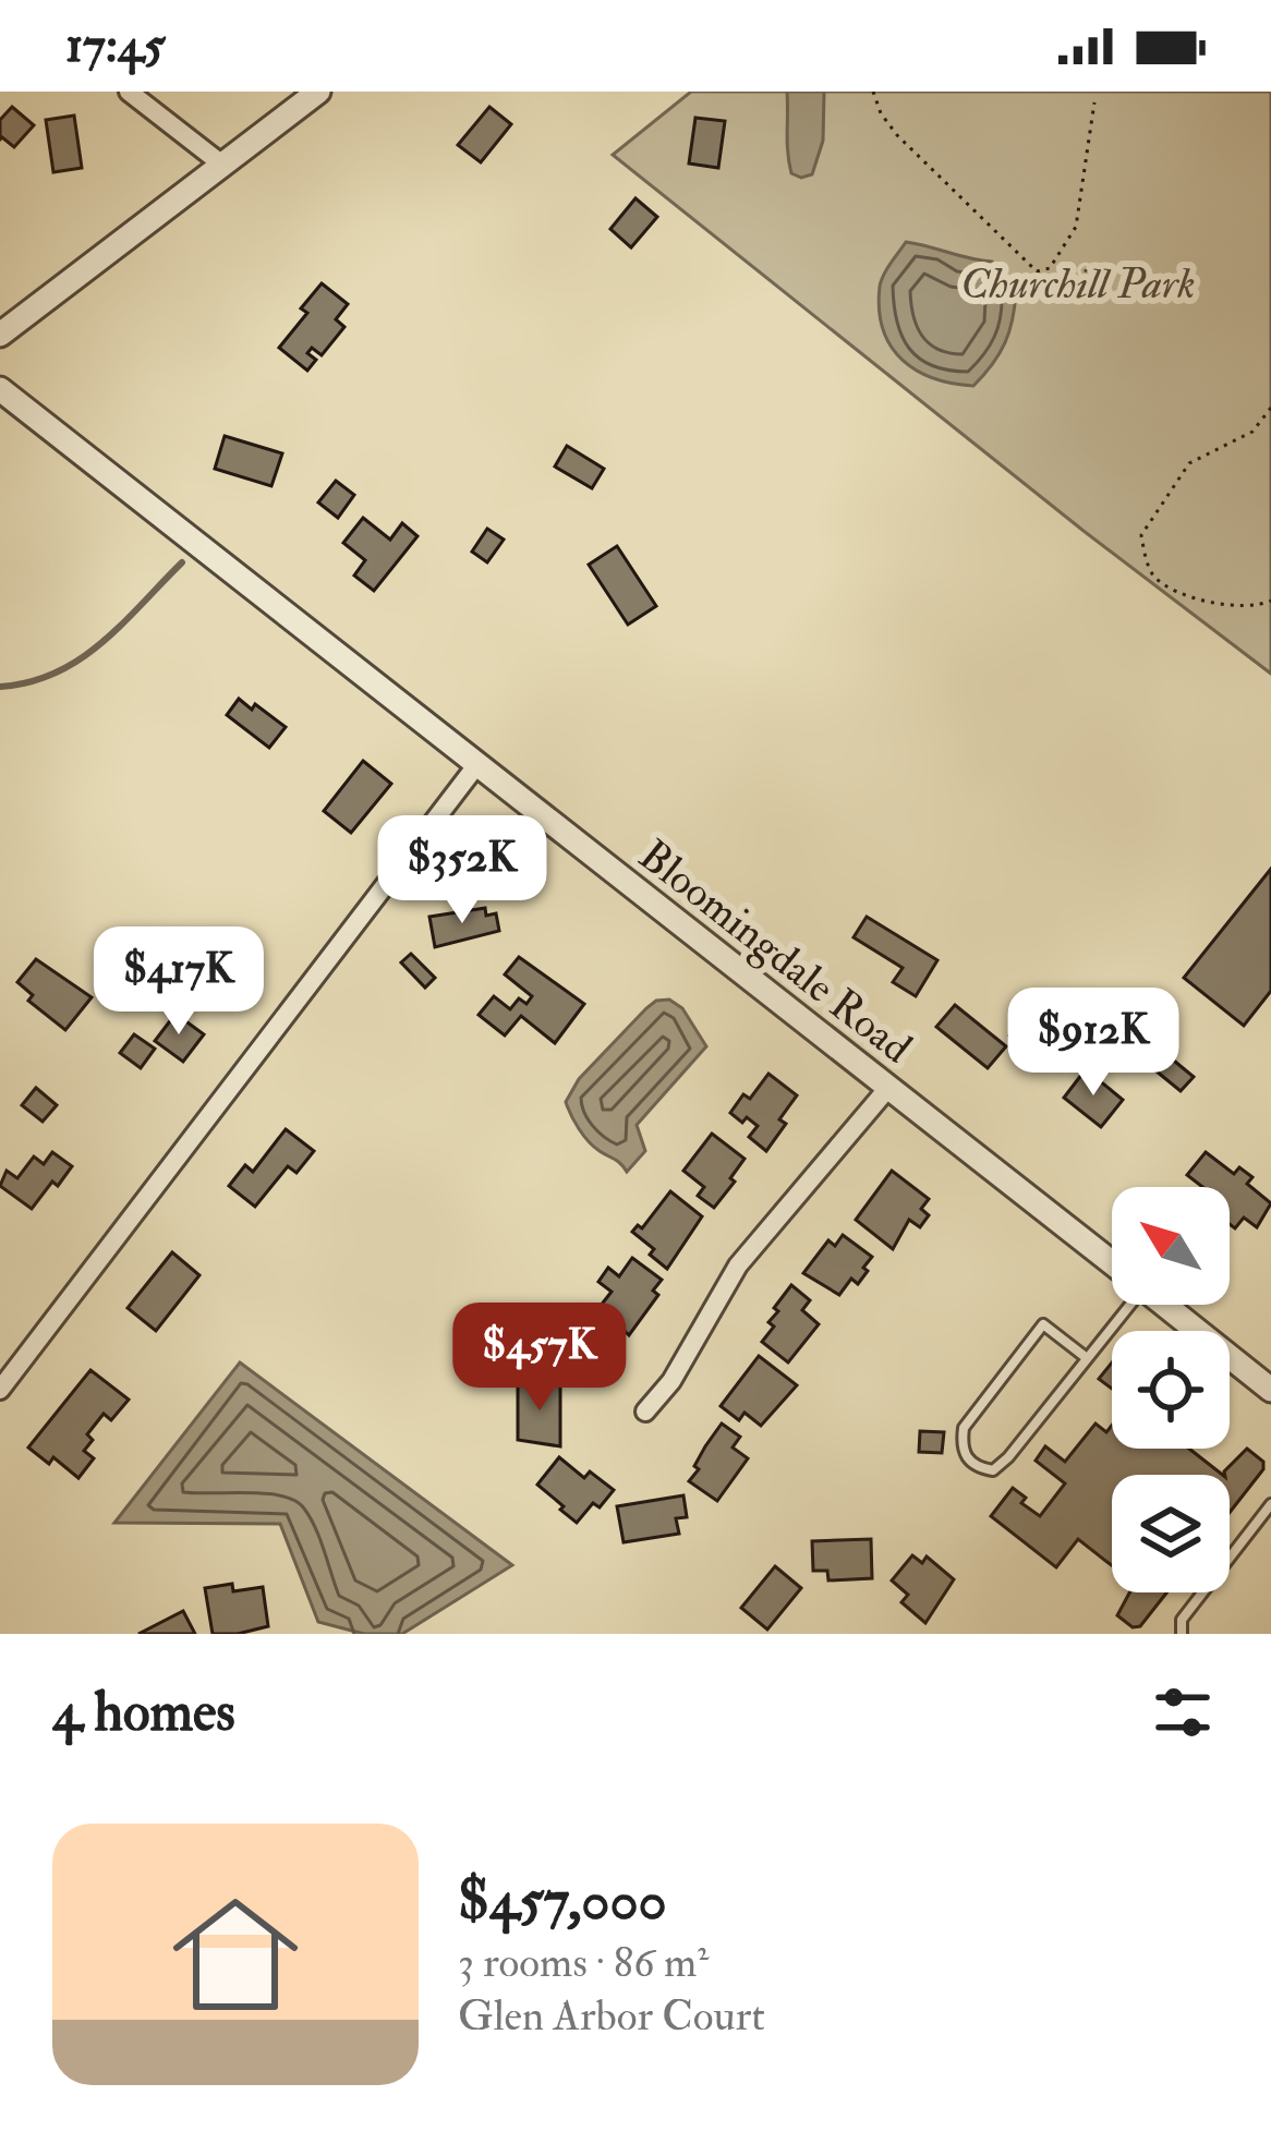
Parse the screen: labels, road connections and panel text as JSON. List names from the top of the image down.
{
  "streets": {
    "street": ["Bloomingdale Road"]
  },
  "parks": ["Churchill Park"],
  "north": "top left",
  "page": {
    "status": "17:45",
    "price": [
      "$352K",
      "$417K",
      "$912K",
      "$457K"
    ],
    "heading": "4 homes",
    "list": [
      {
        "name": "$457,000",
        "note": "3 rooms · 86 m² · Glen Arbor Court"
      }
    ]
  }
}
